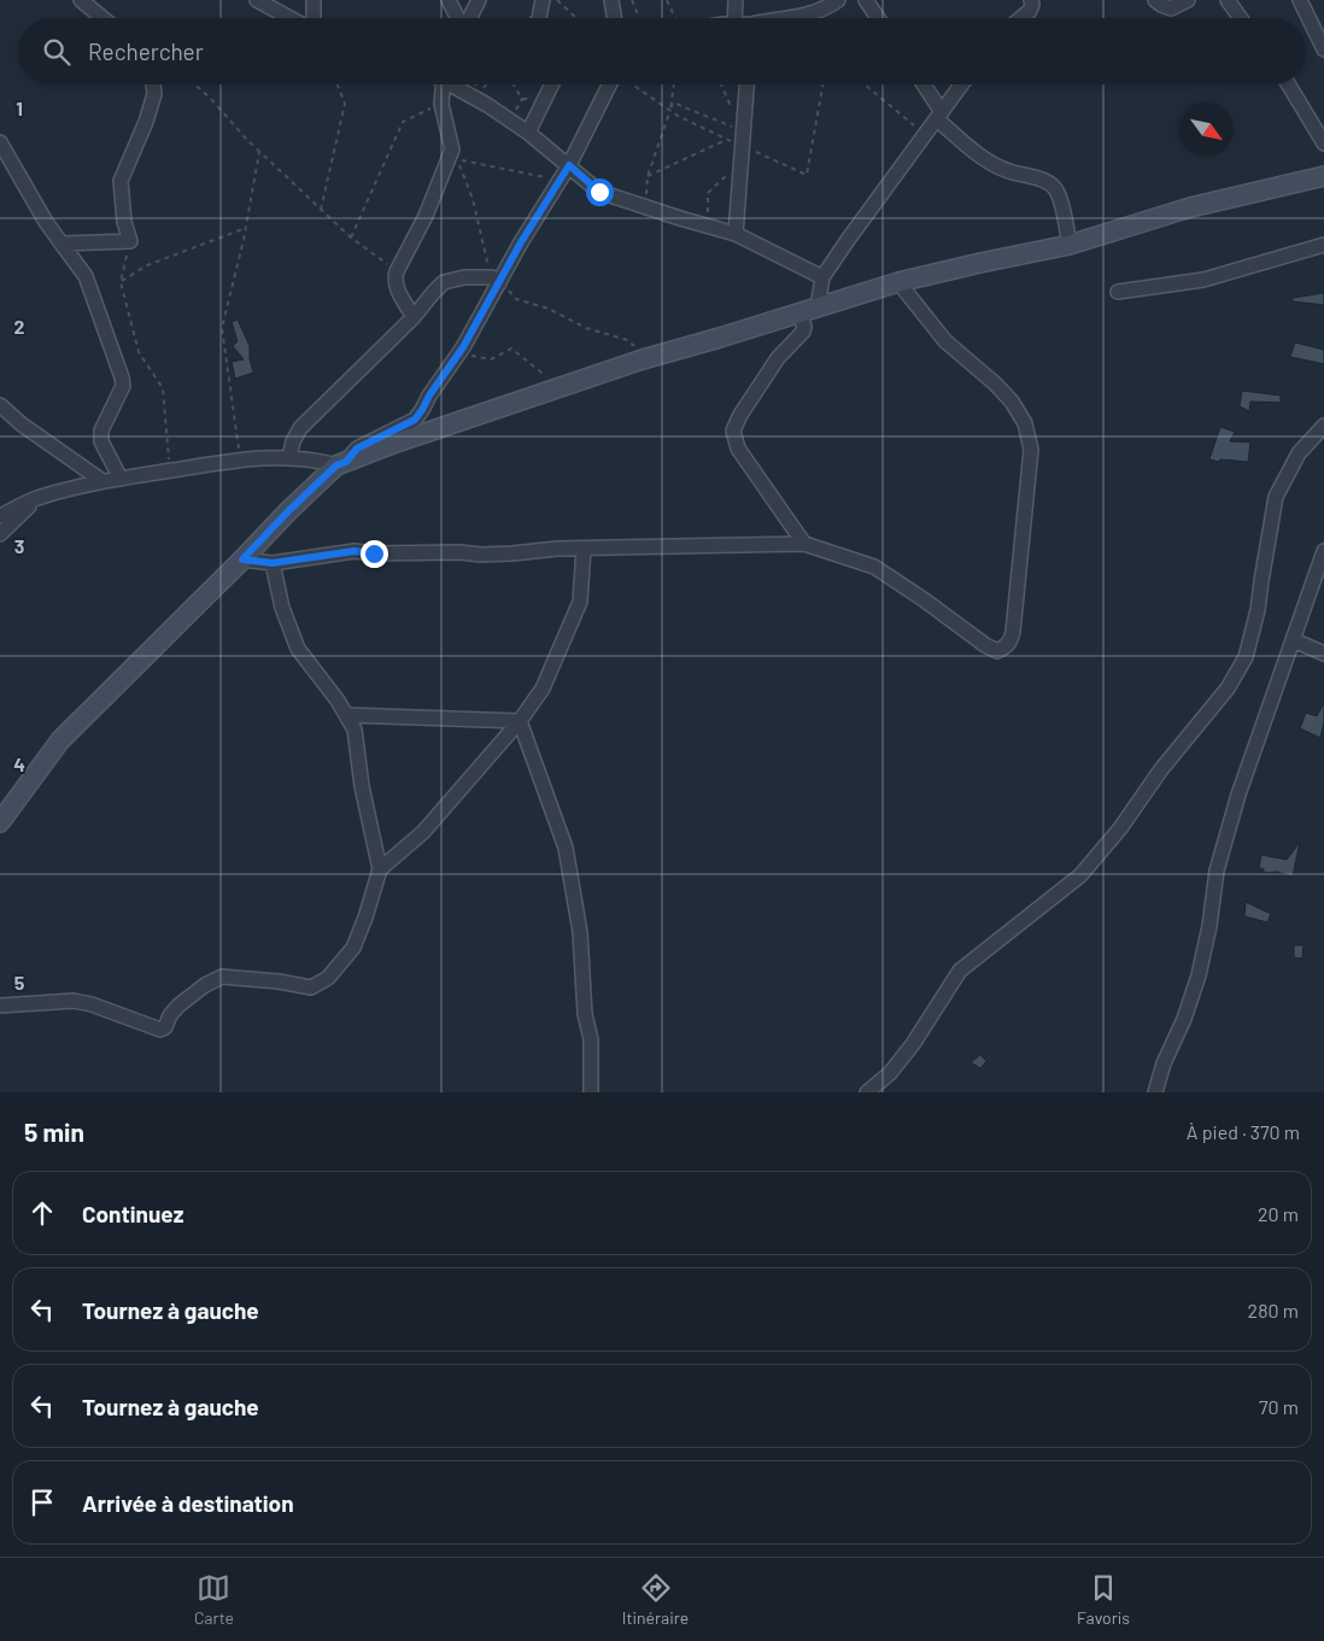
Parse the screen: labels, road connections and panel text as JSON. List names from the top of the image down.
{
  "north": "bottom right",
  "page": {
    "search": "Rechercher",
    "heading": ["5 min", "À pied · 370 m"],
    "list": [
      ["Continuez", "20 m"],
      ["Tournez à gauche", "280 m"],
      ["Tournez à gauche", "70 m"],
      "Arrivée à destination"
    ],
    "nav": ["Carte", "Itinéraire", "Favoris"]
  },
  "grid": {
    "rows": [
      "1",
      "2",
      "3",
      "4",
      "5"
    ]
  }
}
